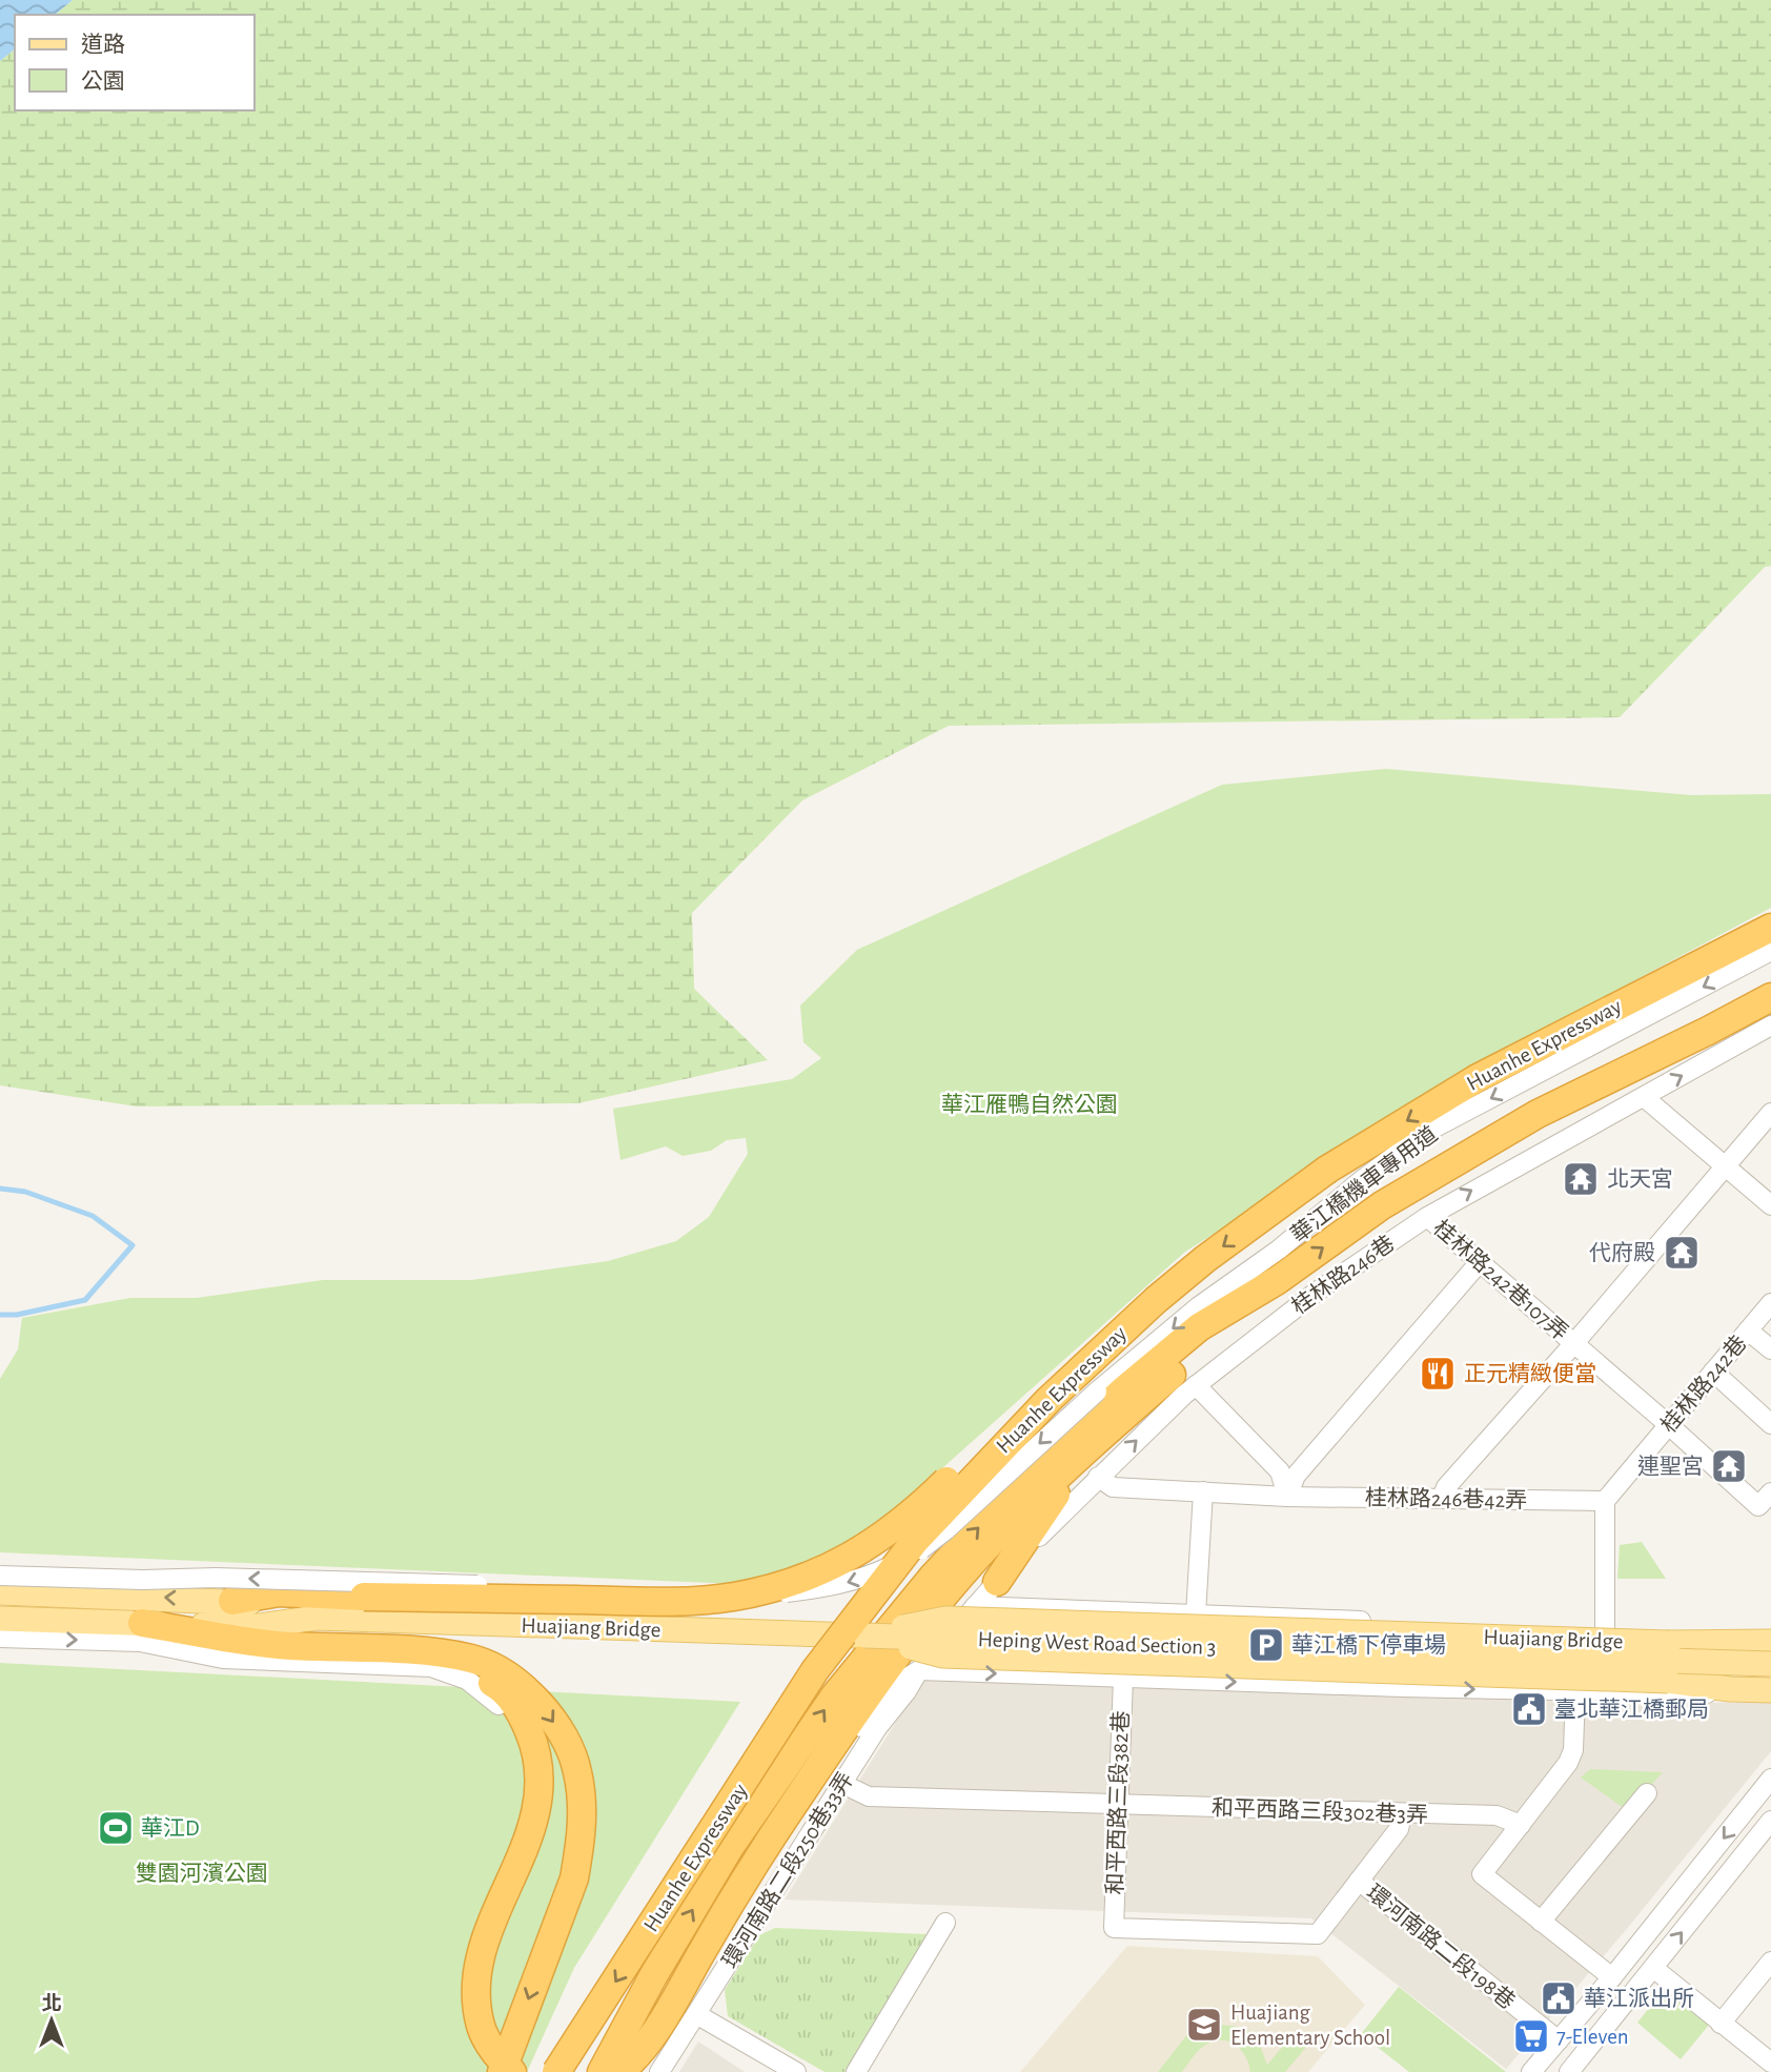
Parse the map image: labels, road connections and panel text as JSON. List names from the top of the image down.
{
  "streets": {
    "highway": ["Huanhe Expressway"],
    "main road": ["Huajiang Bridge", "Heping West Road Section 3"],
    "street": [
      "華江橋機車專用道",
      "桂林路246巷",
      "桂林路242巷107弄",
      "桂林路242巷",
      "桂林路246巷42弄",
      "和平西路三段382巷",
      "和平西路三段302巷3弄",
      "環河南路二段250巷33弄",
      "環河南路二段198巷"
    ]
  },
  "crossings": [
    ["桂林路246巷", "桂林路242巷107弄"],
    ["桂林路246巷", "桂林路246巷42弄"],
    ["桂林路246巷", "Heping West Road Section 3"],
    ["桂林路246巷", "環河南路二段250巷33弄"],
    ["桂林路242巷107弄", "桂林路242巷"],
    ["桂林路242巷", "桂林路246巷42弄"],
    ["Huajiang Bridge", "Heping West Road Section 3"],
    ["Heping West Road Section 3", "和平西路三段382巷"],
    ["Heping West Road Section 3", "環河南路二段250巷33弄"],
    ["和平西路三段382巷", "和平西路三段302巷3弄"],
    ["和平西路三段382巷", "環河南路二段198巷"],
    ["和平西路三段302巷3弄", "環河南路二段250巷33弄"],
    ["和平西路三段302巷3弄", "環河南路二段198巷"]
  ],
  "one_way": ["華江橋機車專用道"],
  "parks": ["華江雁鴨自然公園", "雙園河濱公園"],
  "places": {
    "temple": ["北天宮", "代府殿", "連聖宮"],
    "restaurant": ["正元精緻便當"],
    "parking": ["華江橋下停車場"],
    "public building": ["臺北華江橋郵局", "華江派出所"],
    "sports": ["華江D"],
    "school or university": ["Huajiang Elementary School"],
    "supermarket": ["7-Eleven"]
  },
  "legend": ["道路", "公園"],
  "north": "top"
}
